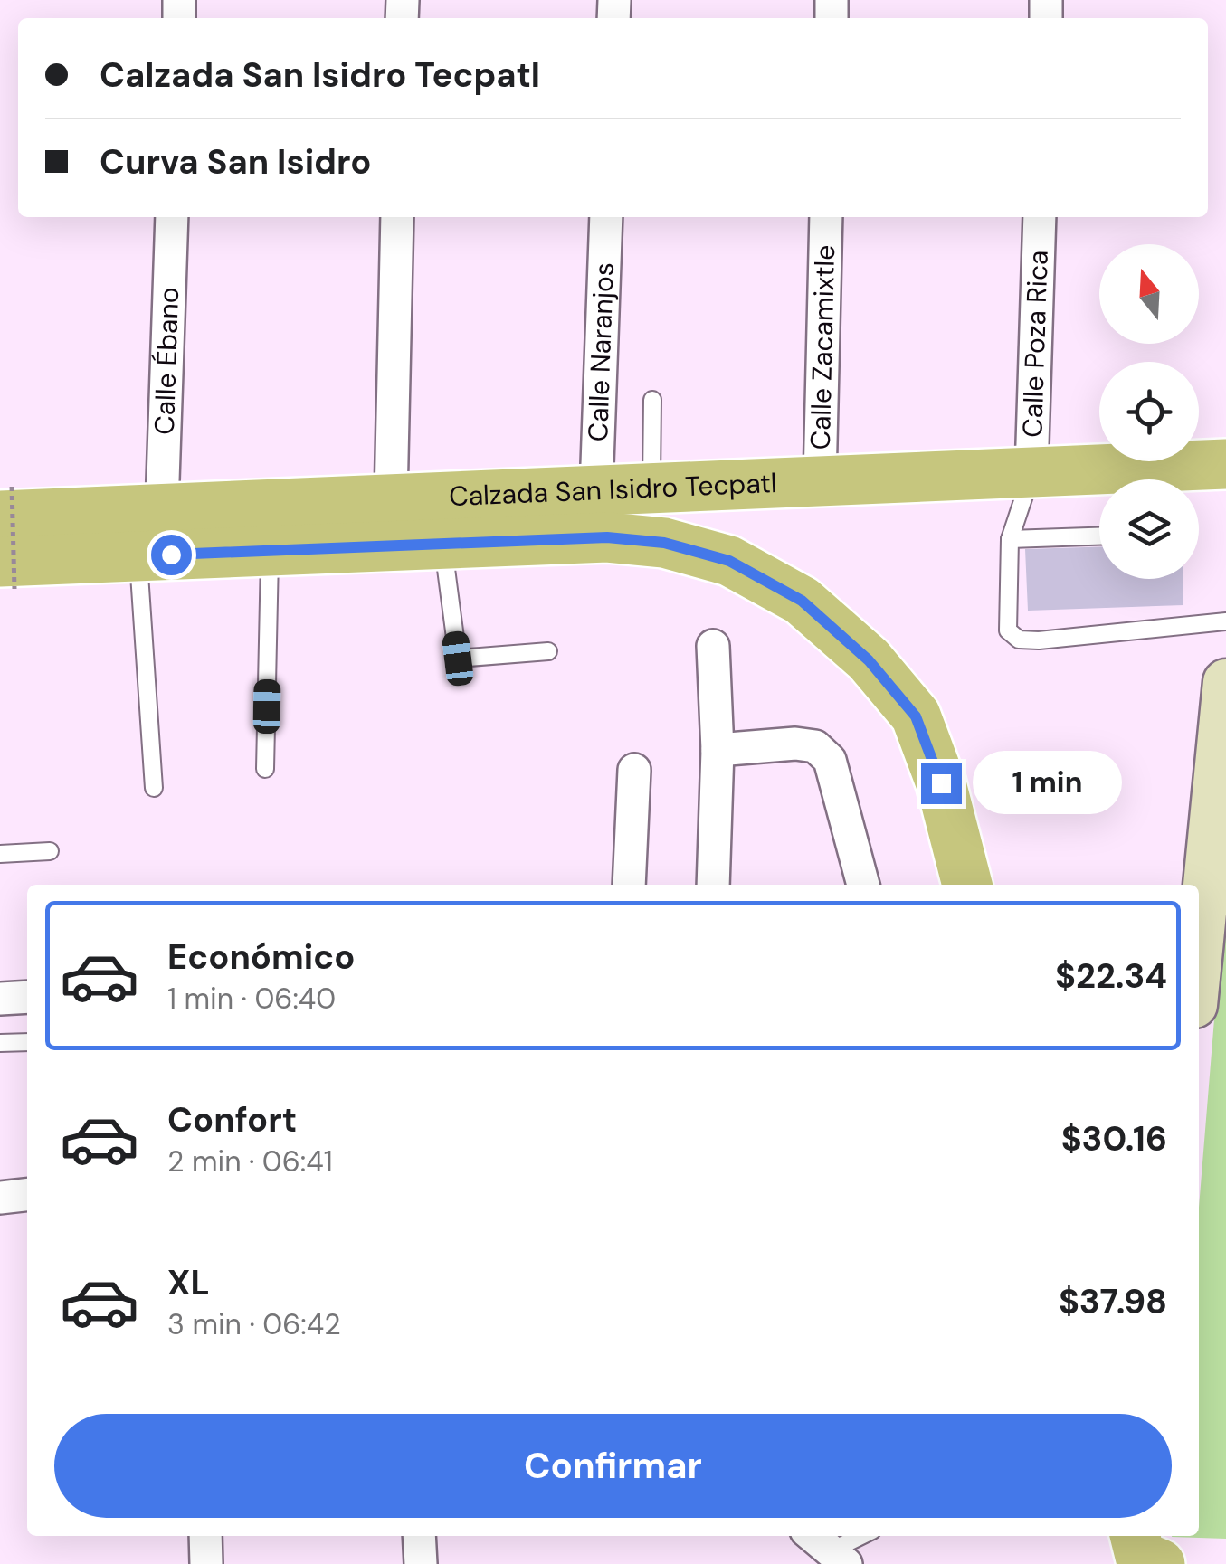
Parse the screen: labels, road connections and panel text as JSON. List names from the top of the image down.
{
  "streets": {
    "main road": ["Calzada San Isidro Tecpatl"],
    "street": [
      "Calle Poza Rica",
      "Calle Zacamixtle",
      "Calle Naranjos",
      "Calle Ébano"
    ]
  },
  "crossings": [
    ["Calle Poza Rica", "Calzada San Isidro Tecpatl"],
    ["Calle Zacamixtle", "Calzada San Isidro Tecpatl"],
    ["Calle Naranjos", "Calzada San Isidro Tecpatl"],
    ["Calle Ébano", "Calzada San Isidro Tecpatl"]
  ],
  "north": "top",
  "page": {
    "banner": ["Calzada San Isidro Tecpatl", "Curva San Isidro"],
    "bubble": "1 min",
    "list": [
      {
        "name": "Económico",
        "note": "1 min · 06:40",
        "value": "$22.34"
      },
      {
        "name": "Confort",
        "note": "2 min · 06:41",
        "value": "$30.16"
      },
      {
        "name": "XL",
        "note": "3 min · 06:42",
        "value": "$37.98"
      }
    ],
    "buttons": "Confirmar"
  }
}
